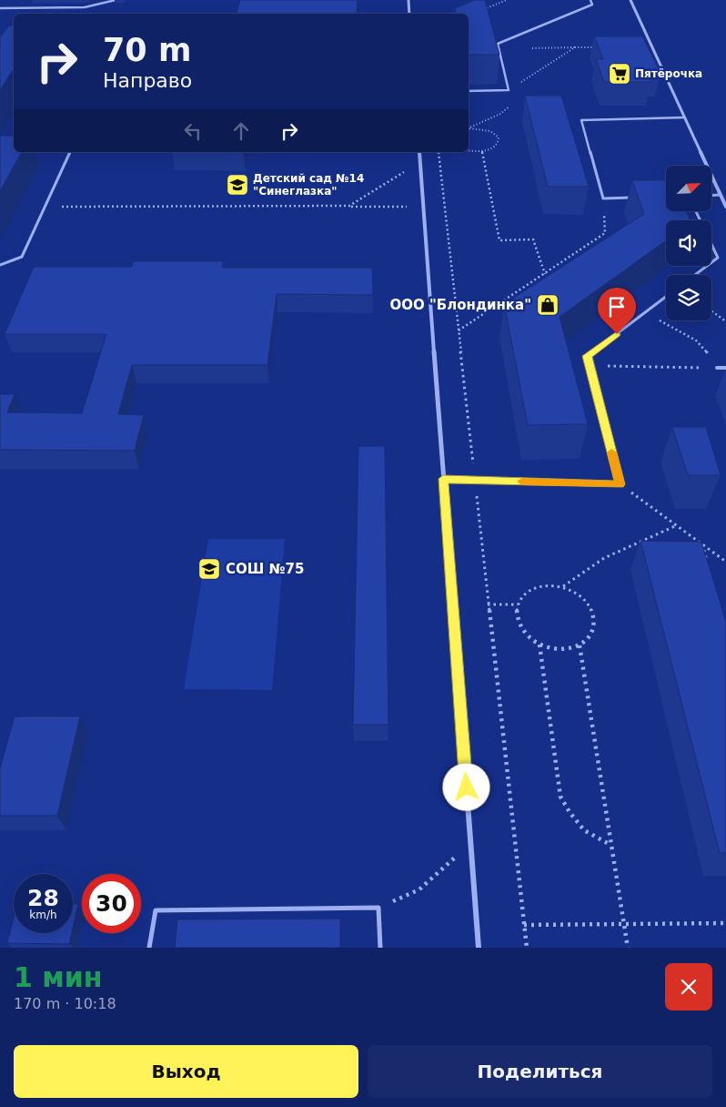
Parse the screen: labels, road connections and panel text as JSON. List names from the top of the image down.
{
  "places": {
    "supermarket": ["Пятёрочка"],
    "school or university": ["Детский сад №14 \"Синеглазка\"", "СОШ №75"],
    "shop": ["ООО \"Блондинка\""]
  },
  "north": "top right",
  "page": {
    "turn": ["70 m", "Направо"],
    "speed": "28 km/h",
    "limit": "30",
    "heading": ["1 мин", "170 m · 10:18"],
    "buttons": ["Выход", "Поделиться"]
  }
}
